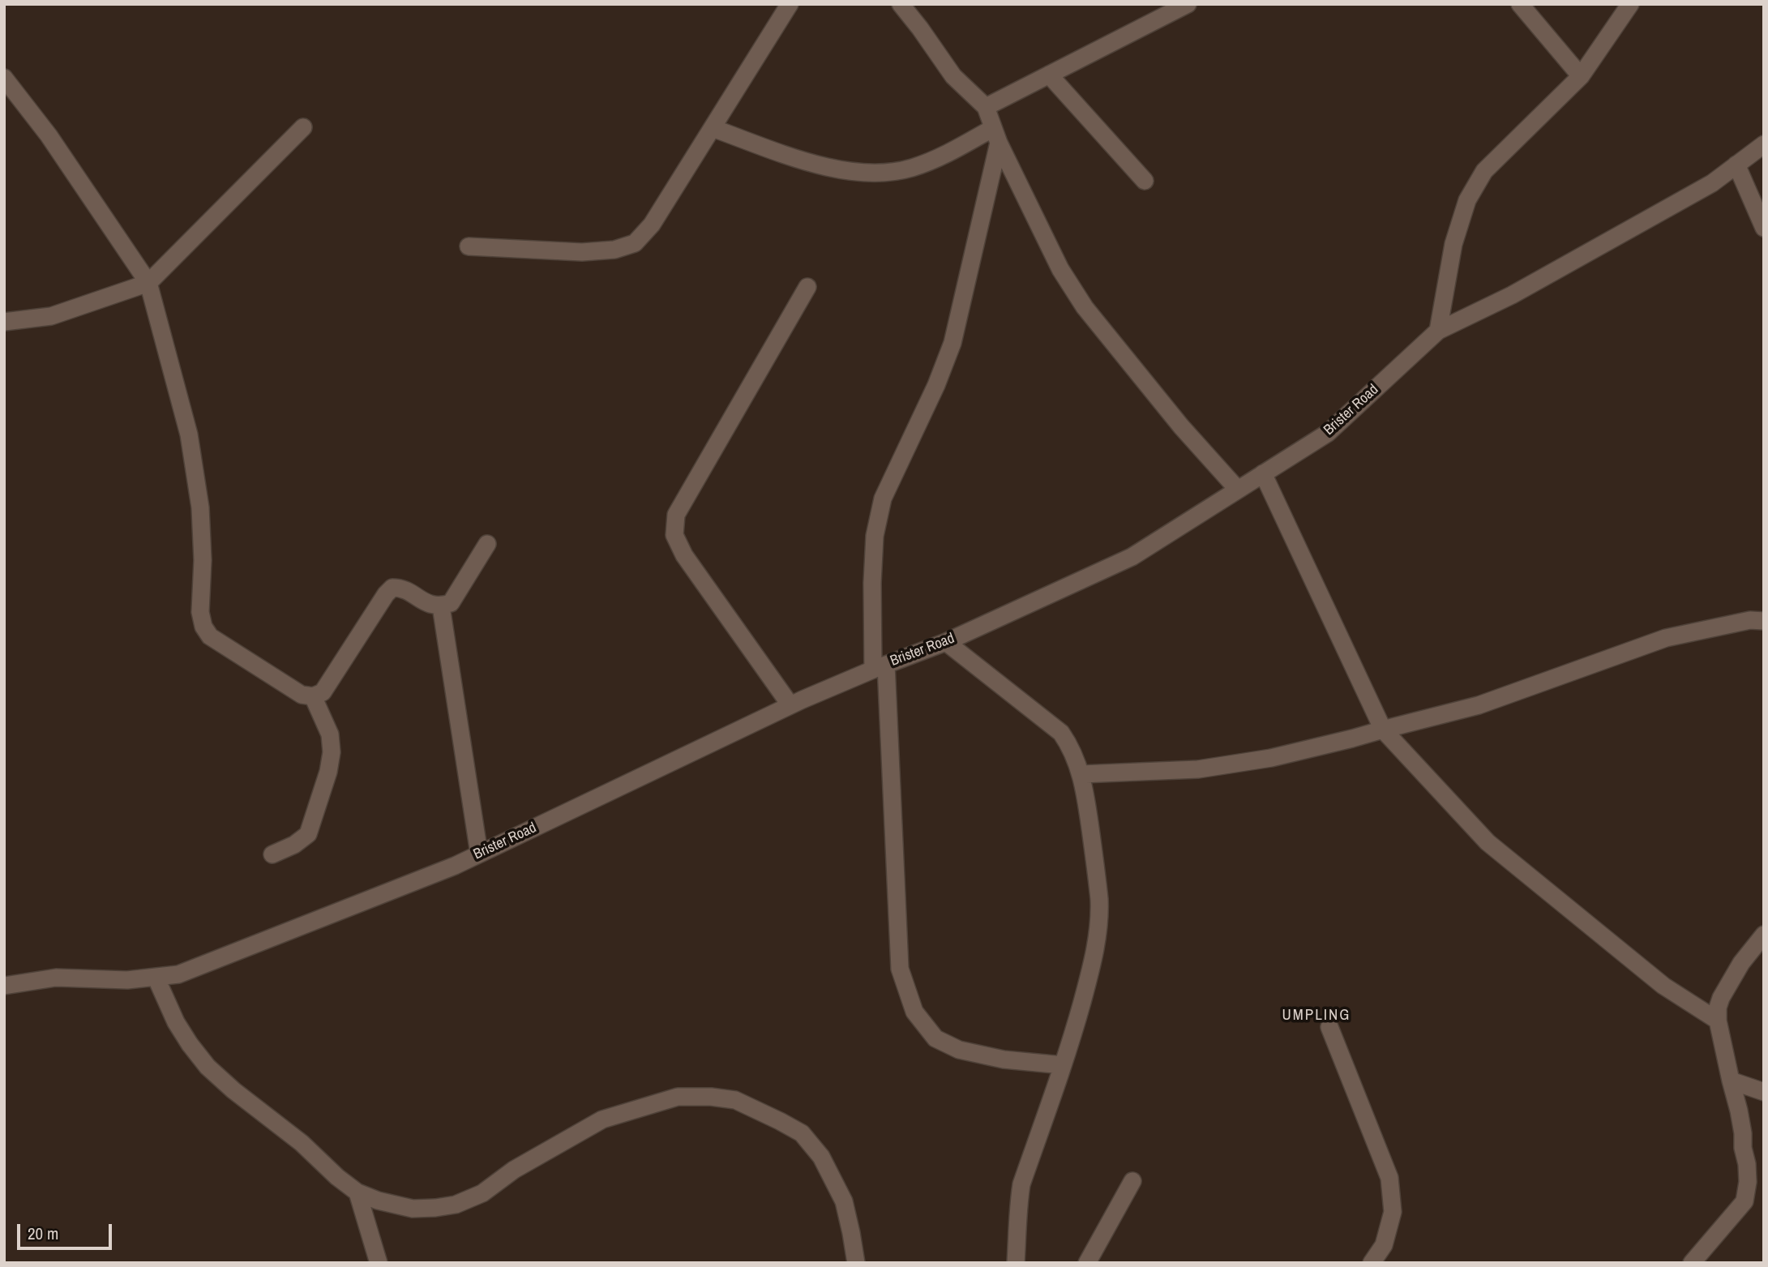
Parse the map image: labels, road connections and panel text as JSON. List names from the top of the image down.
{
  "streets": {
    "street": ["Brister Road"]
  },
  "districts": ["UMPLING"],
  "scale_bar": "20 m"
}
